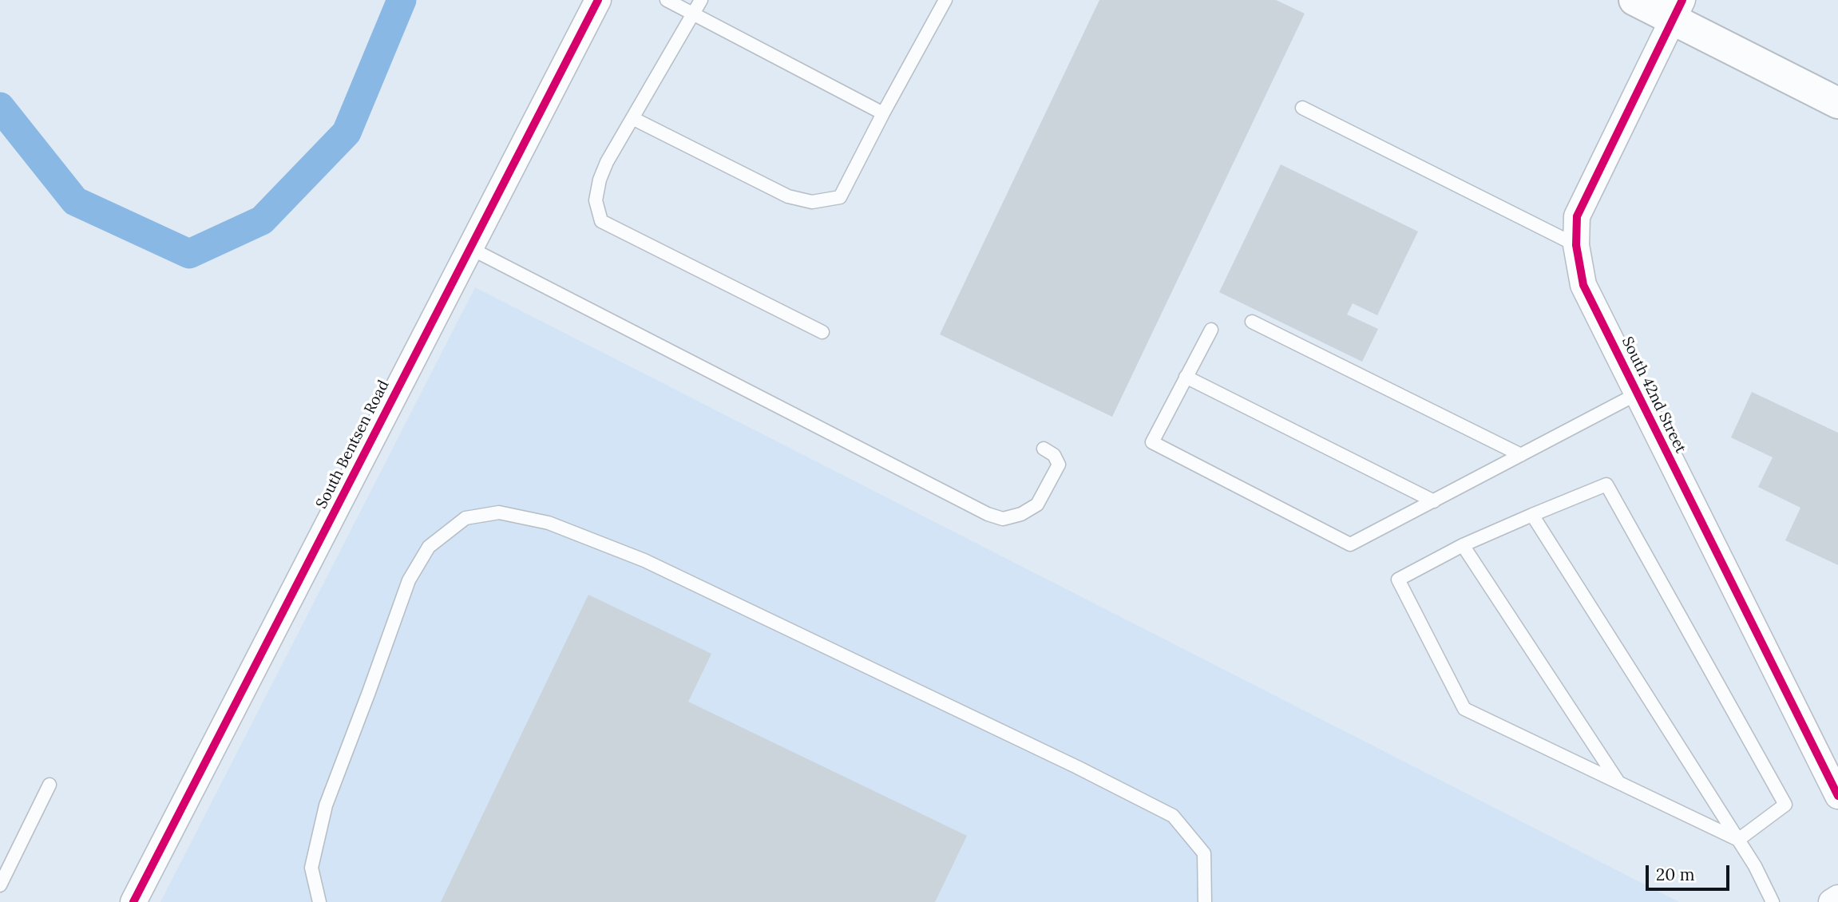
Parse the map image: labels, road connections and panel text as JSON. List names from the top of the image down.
{
  "streets": {
    "street": ["South 42nd Street", "South Bentsen Road"]
  },
  "scale_bar": "20 m"
}
